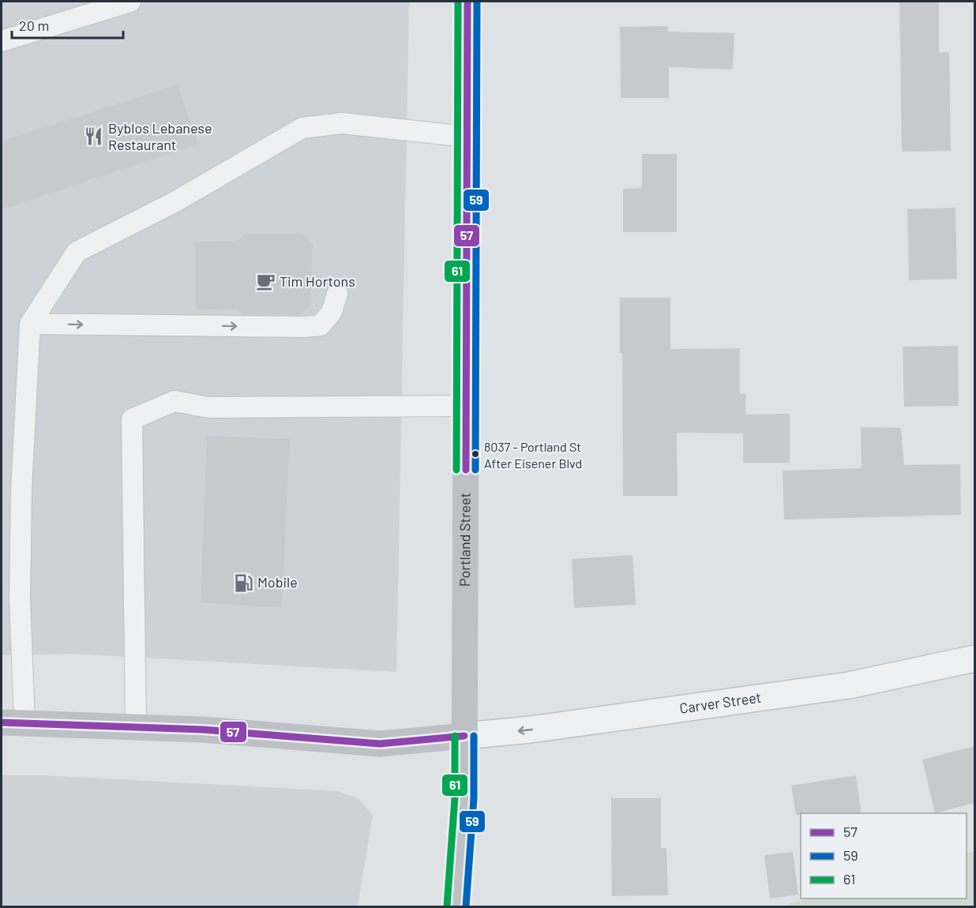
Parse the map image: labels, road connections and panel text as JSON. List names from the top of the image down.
{
  "streets": {
    "main road": ["Portland Street"],
    "street": ["Carver Street"]
  },
  "crossings": [
    ["Portland Street", "Carver Street"]
  ],
  "one_way": ["Carver Street"],
  "places": {
    "restaurant": ["Byblos Lebanese Restaurant"],
    "cafe": ["Tim Hortons"],
    "other": ["8037 - Portland St After Eisener Blvd"],
    "fuel station": ["Mobile"]
  },
  "lines": ["transit line 57", "transit line 59", "transit line 61"],
  "legend": ["57", "59", "61"],
  "scale_bar": "20 m"
}
